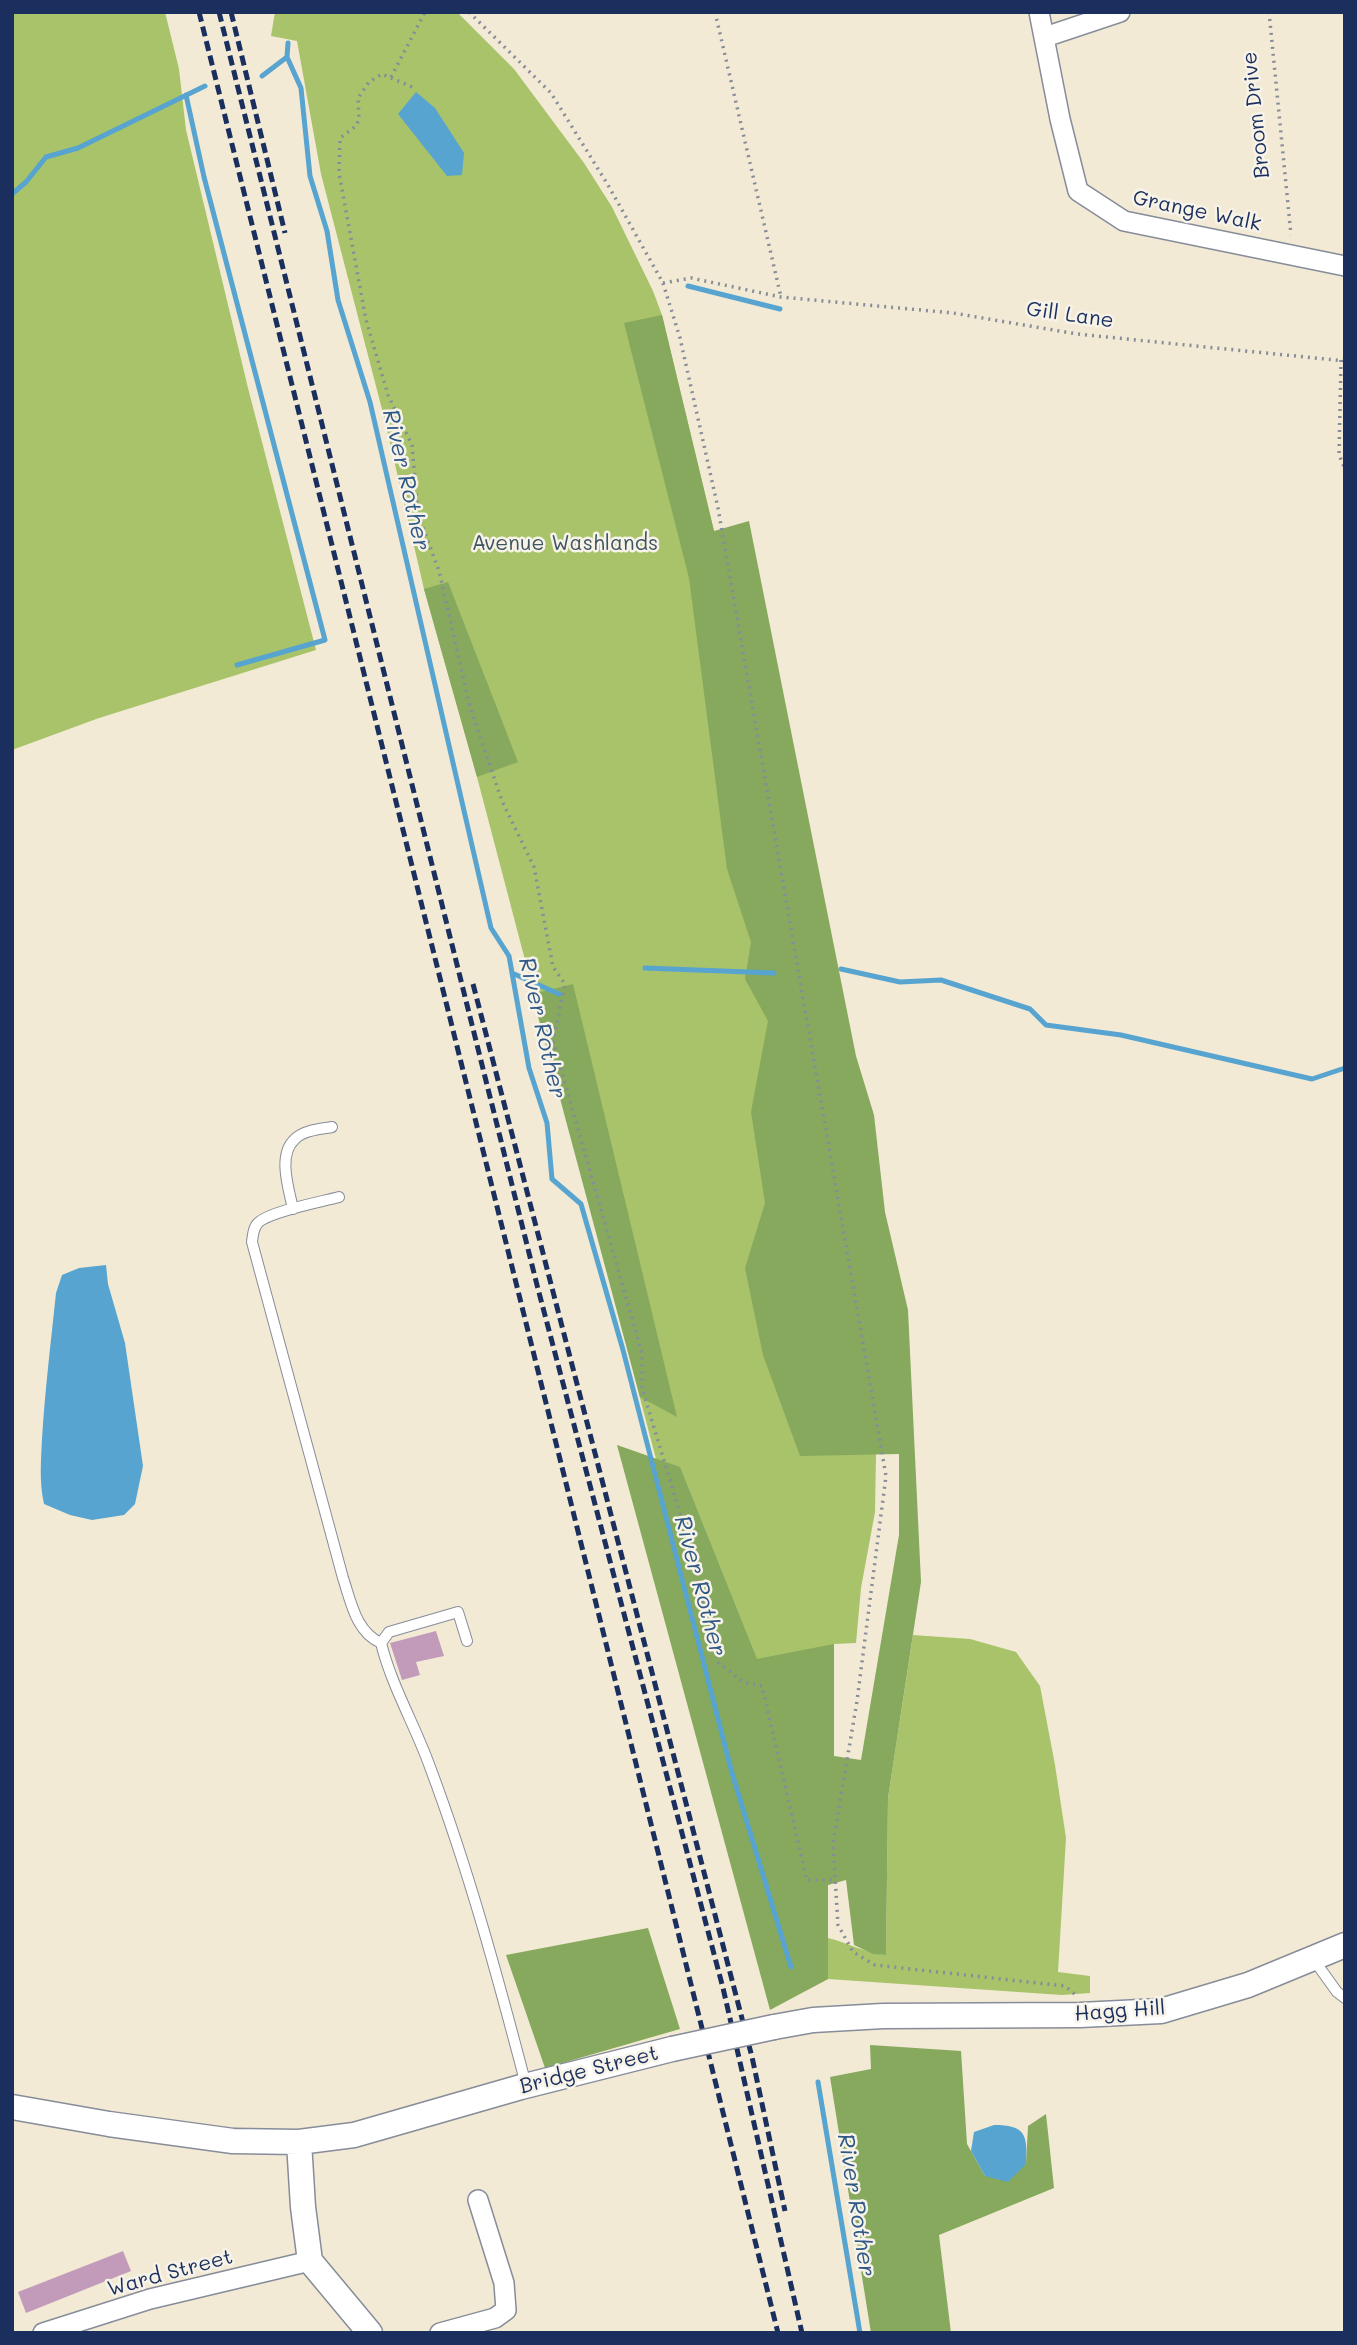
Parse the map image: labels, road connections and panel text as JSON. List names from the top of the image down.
{
  "streets": {
    "street": [
      "Grange Walk",
      "Hagg Hill",
      "Bridge Street",
      "Ward Street"
    ],
    "path": ["Broom Drive", "Gill Lane"]
  },
  "crossings": [
    ["Broom Drive", "Grange Walk"],
    ["Hagg Hill", "Bridge Street"]
  ],
  "water": ["River Rother"],
  "parks": ["Avenue Washlands"]
}
